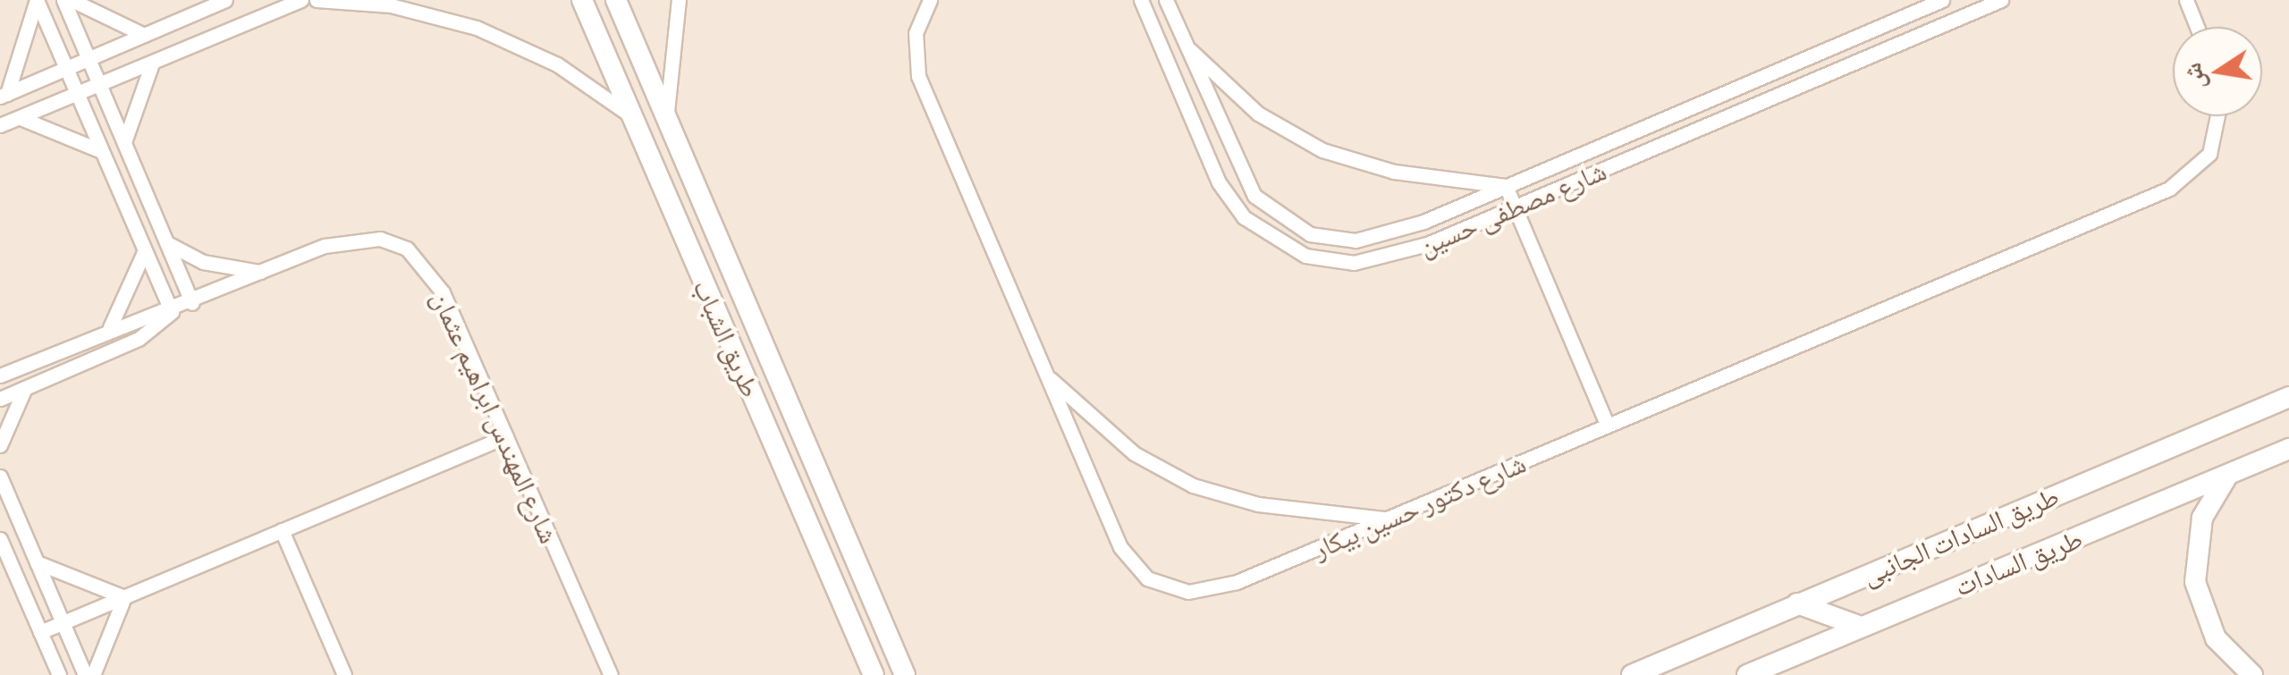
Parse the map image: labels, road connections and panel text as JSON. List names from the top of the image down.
{
  "streets": {
    "main road": ["طريق الشباب", "طريق السادات الجانبى", "طريق السادات"],
    "street": ["شارع مصطفى حسين", "شارع المهندس ابراهيم عثمان", "شارع دكتور حسين بيكار"]
  },
  "north": "left"
}
